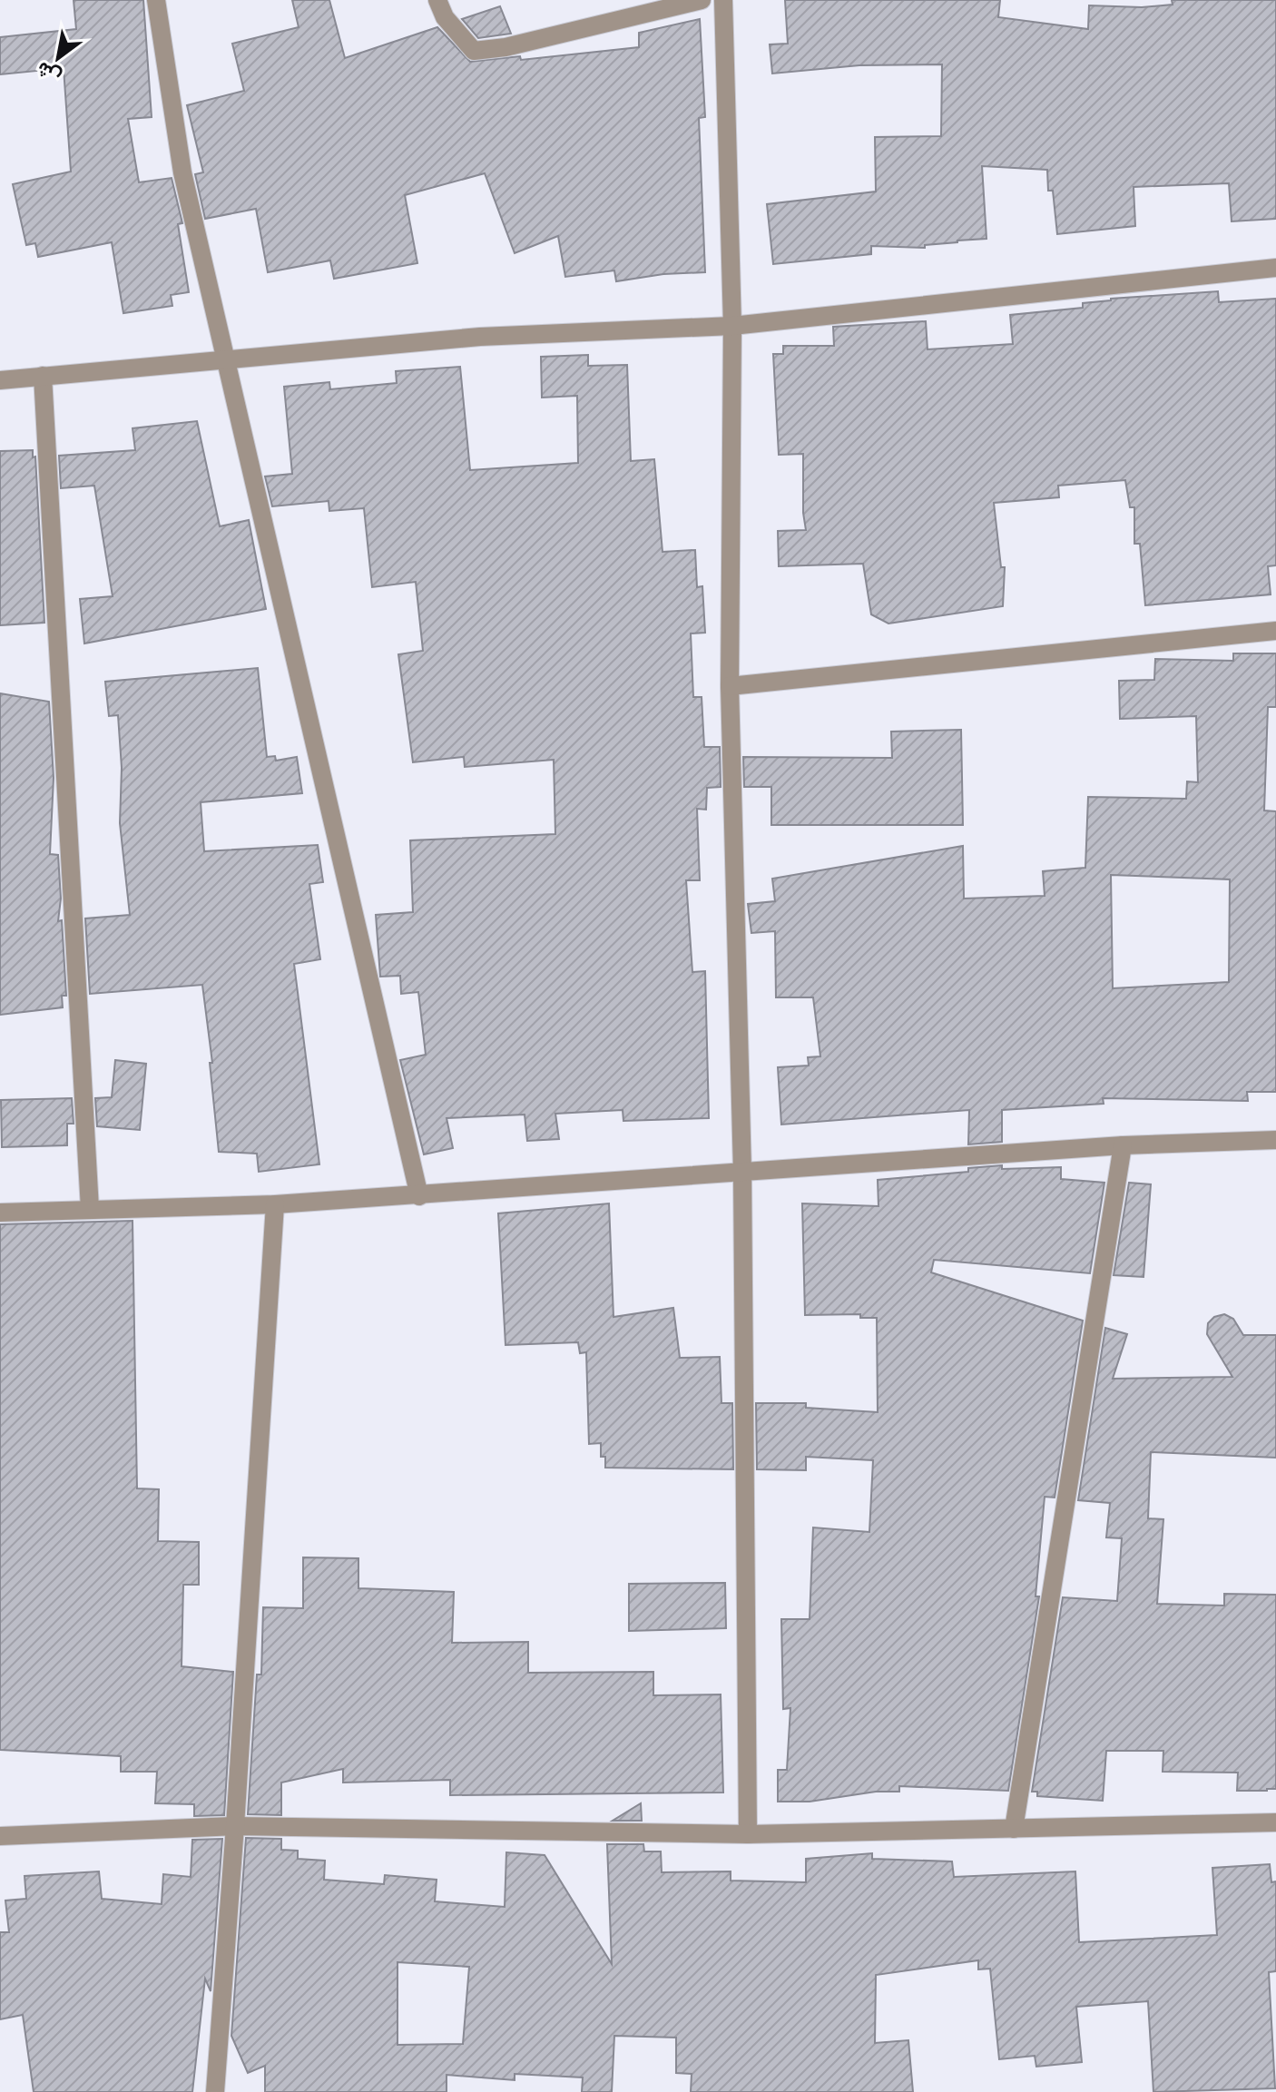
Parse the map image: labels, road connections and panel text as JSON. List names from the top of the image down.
{
  "north": "bottom left"
}
